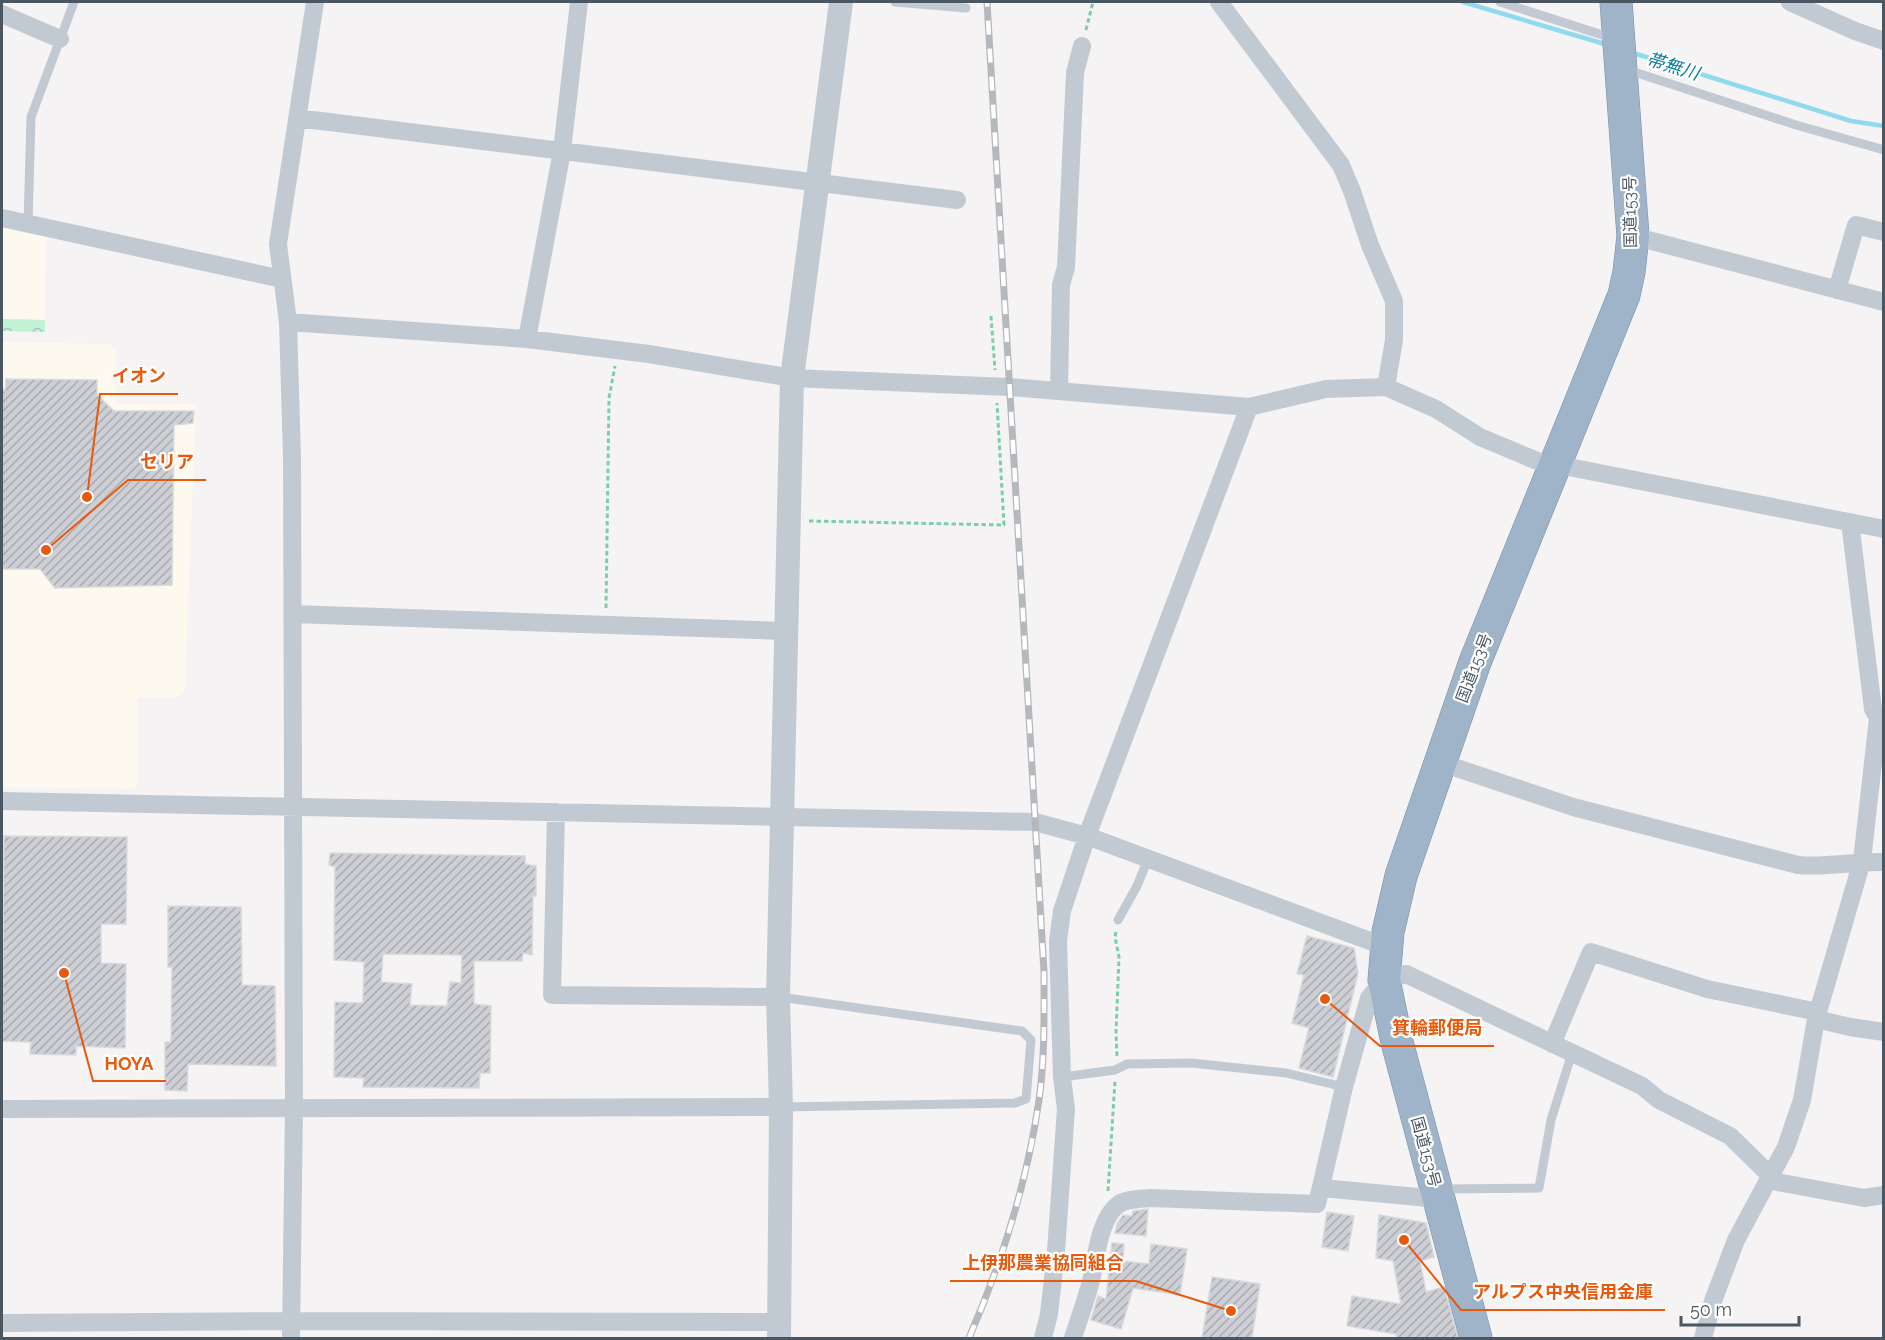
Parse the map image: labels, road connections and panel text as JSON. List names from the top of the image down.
{
  "streets": {
    "highway": ["国道153号"]
  },
  "water": ["帯無川"],
  "places": [
    "イオン",
    "セリア",
    "HOYA",
    "箕輪郵便局",
    "アルプス中央信用金庫",
    "上伊那農業協同組合"
  ],
  "scale_bar": "50 m"
}
